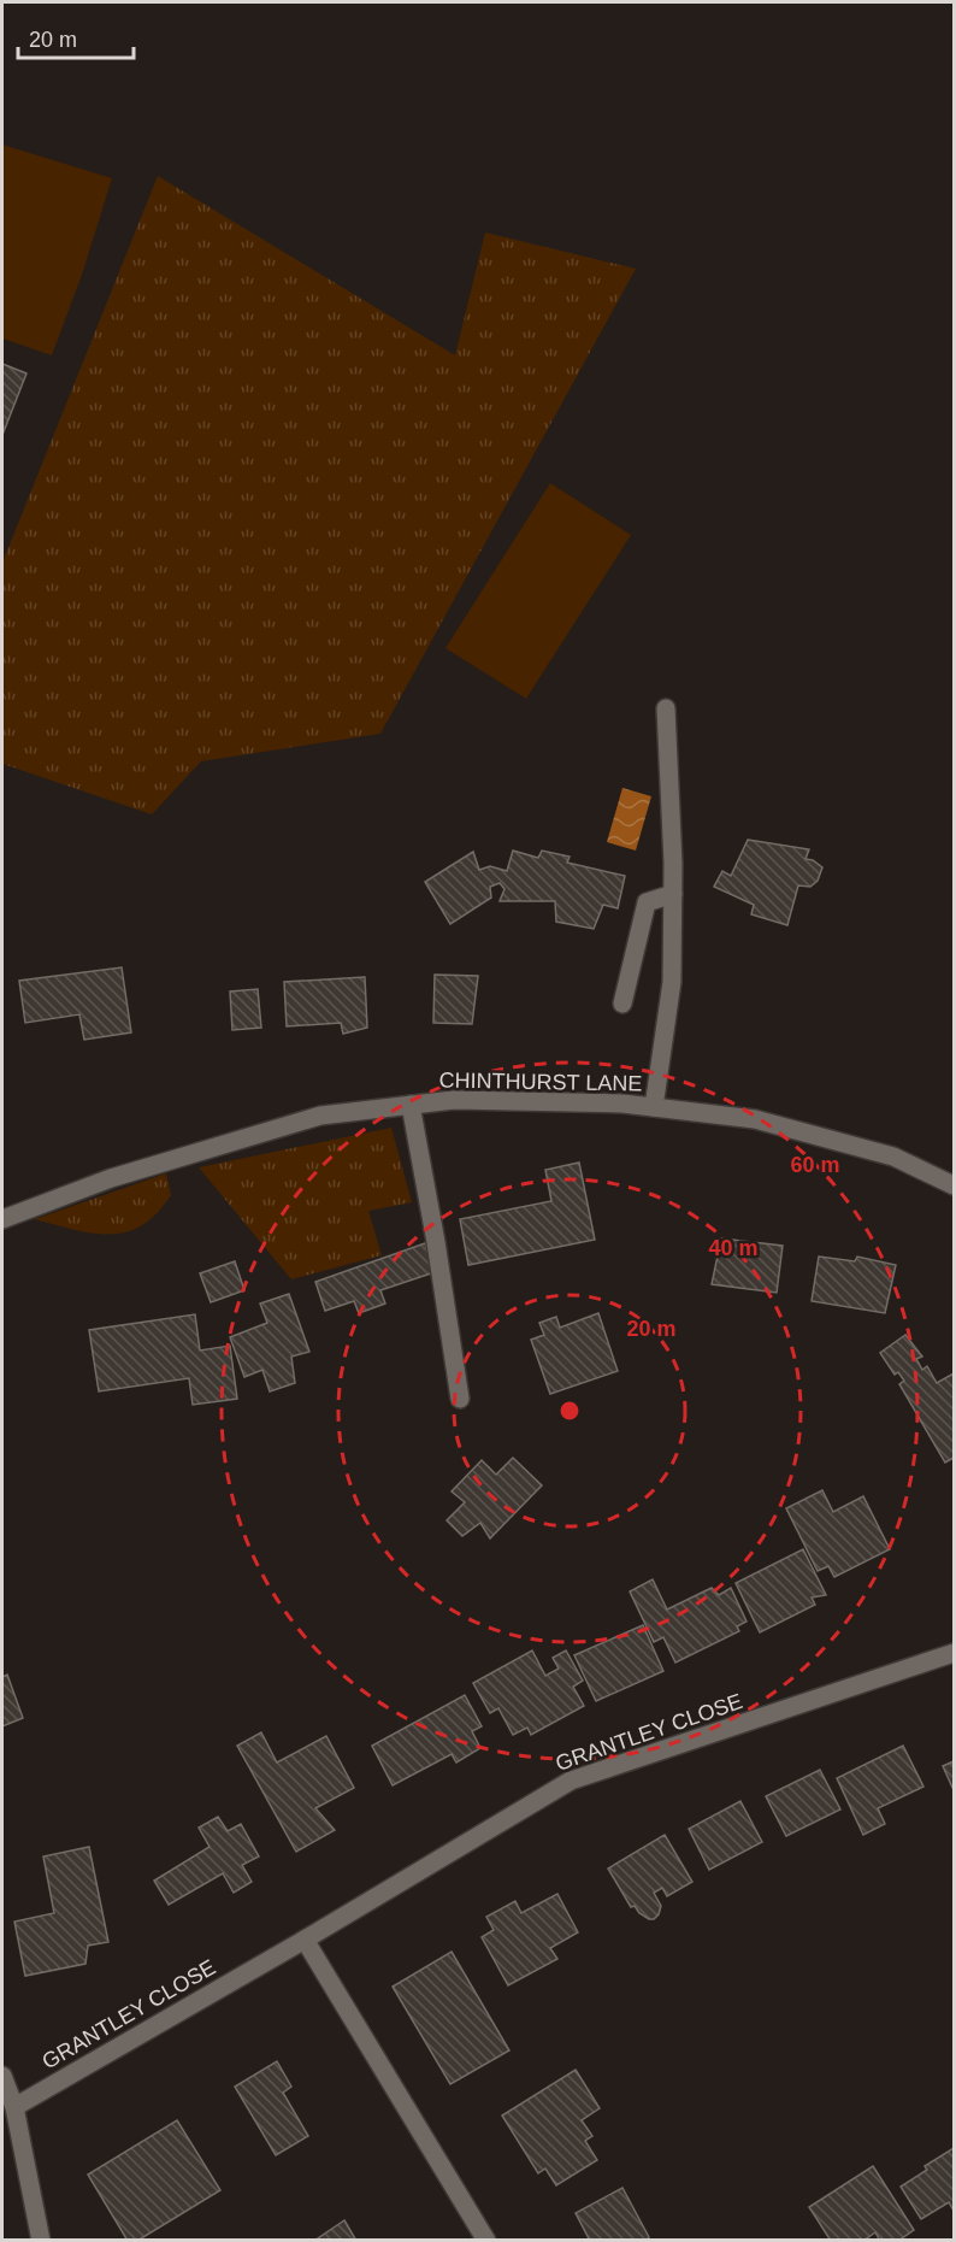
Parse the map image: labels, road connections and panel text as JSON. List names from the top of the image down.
{
  "streets": {
    "street": ["CHINTHURST LANE", "GRANTLEY CLOSE"]
  },
  "scale_bar": "20 m",
  "rings": ["60 m", "40 m", "20 m"]
}
